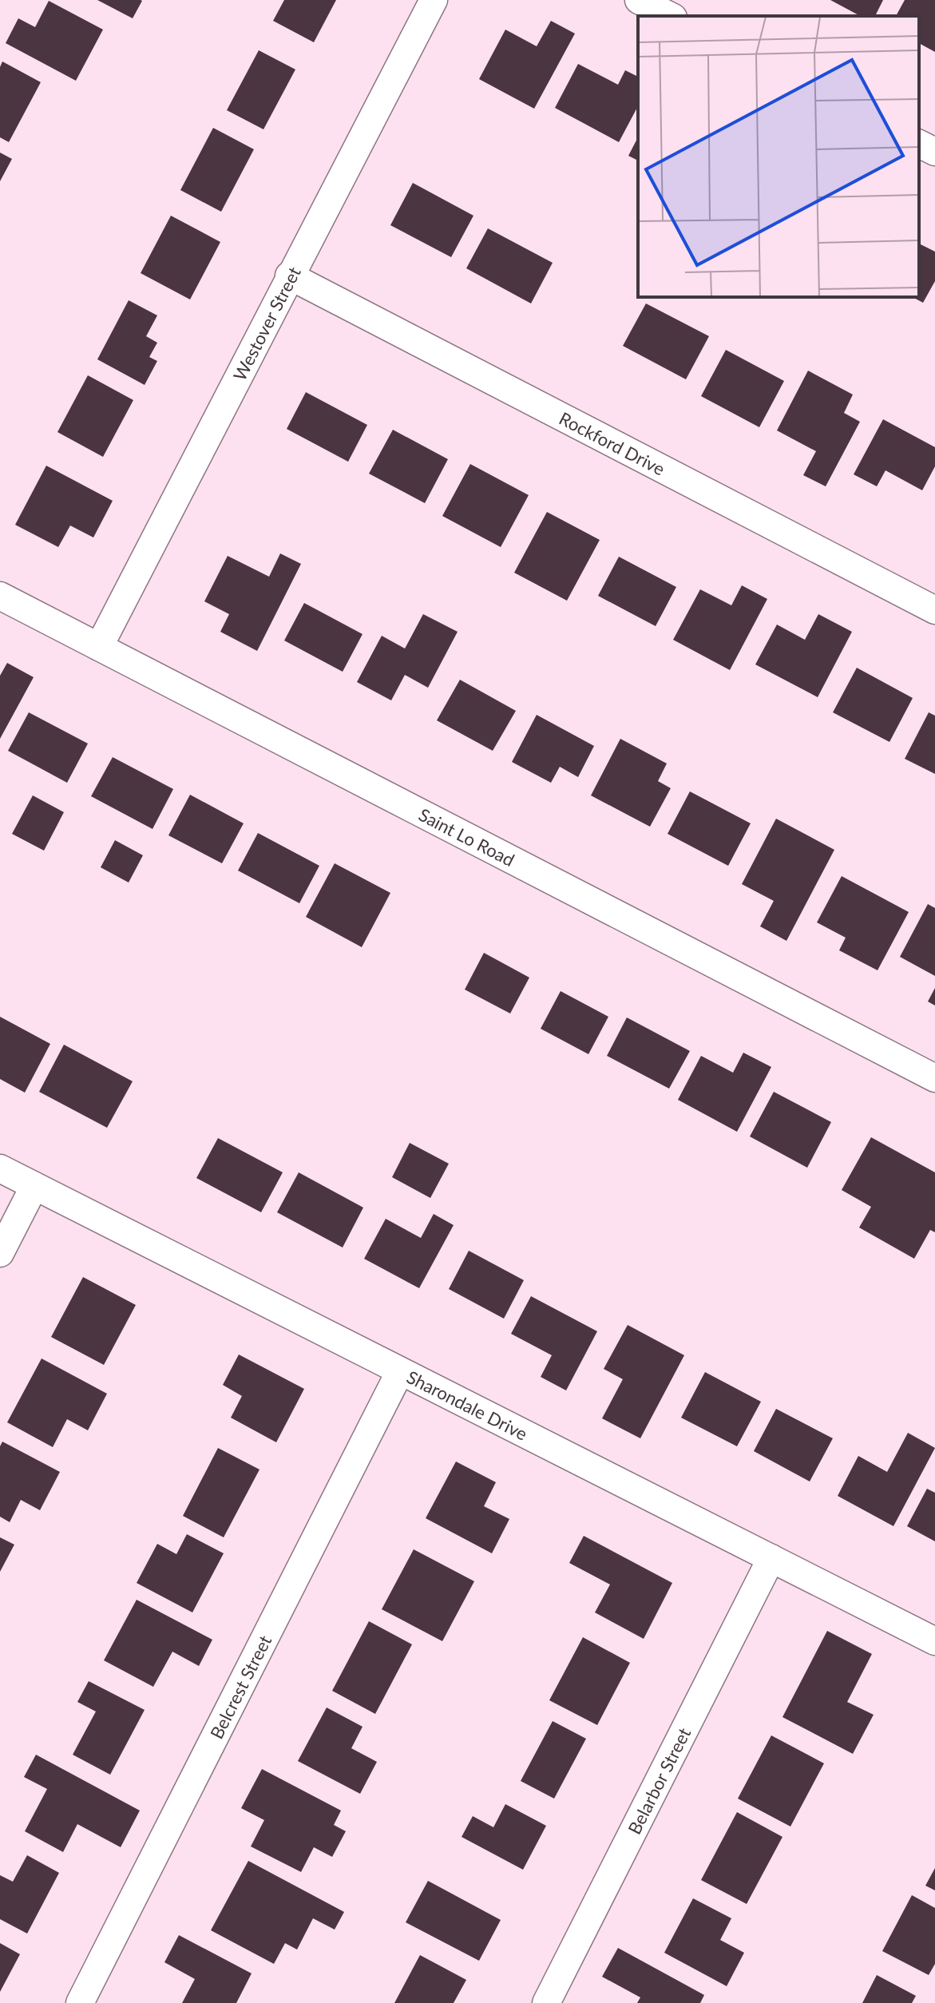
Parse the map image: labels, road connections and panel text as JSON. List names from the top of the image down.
{
  "streets": {
    "street": [
      "Westover Street",
      "Rockford Drive",
      "Saint Lo Road",
      "Sharondale Drive",
      "Belcrest Street",
      "Belarbor Street"
    ]
  },
  "crossings": [
    ["Westover Street", "Rockford Drive"],
    ["Westover Street", "Saint Lo Road"],
    ["Sharondale Drive", "Belcrest Street"],
    ["Sharondale Drive", "Belarbor Street"]
  ]
}
